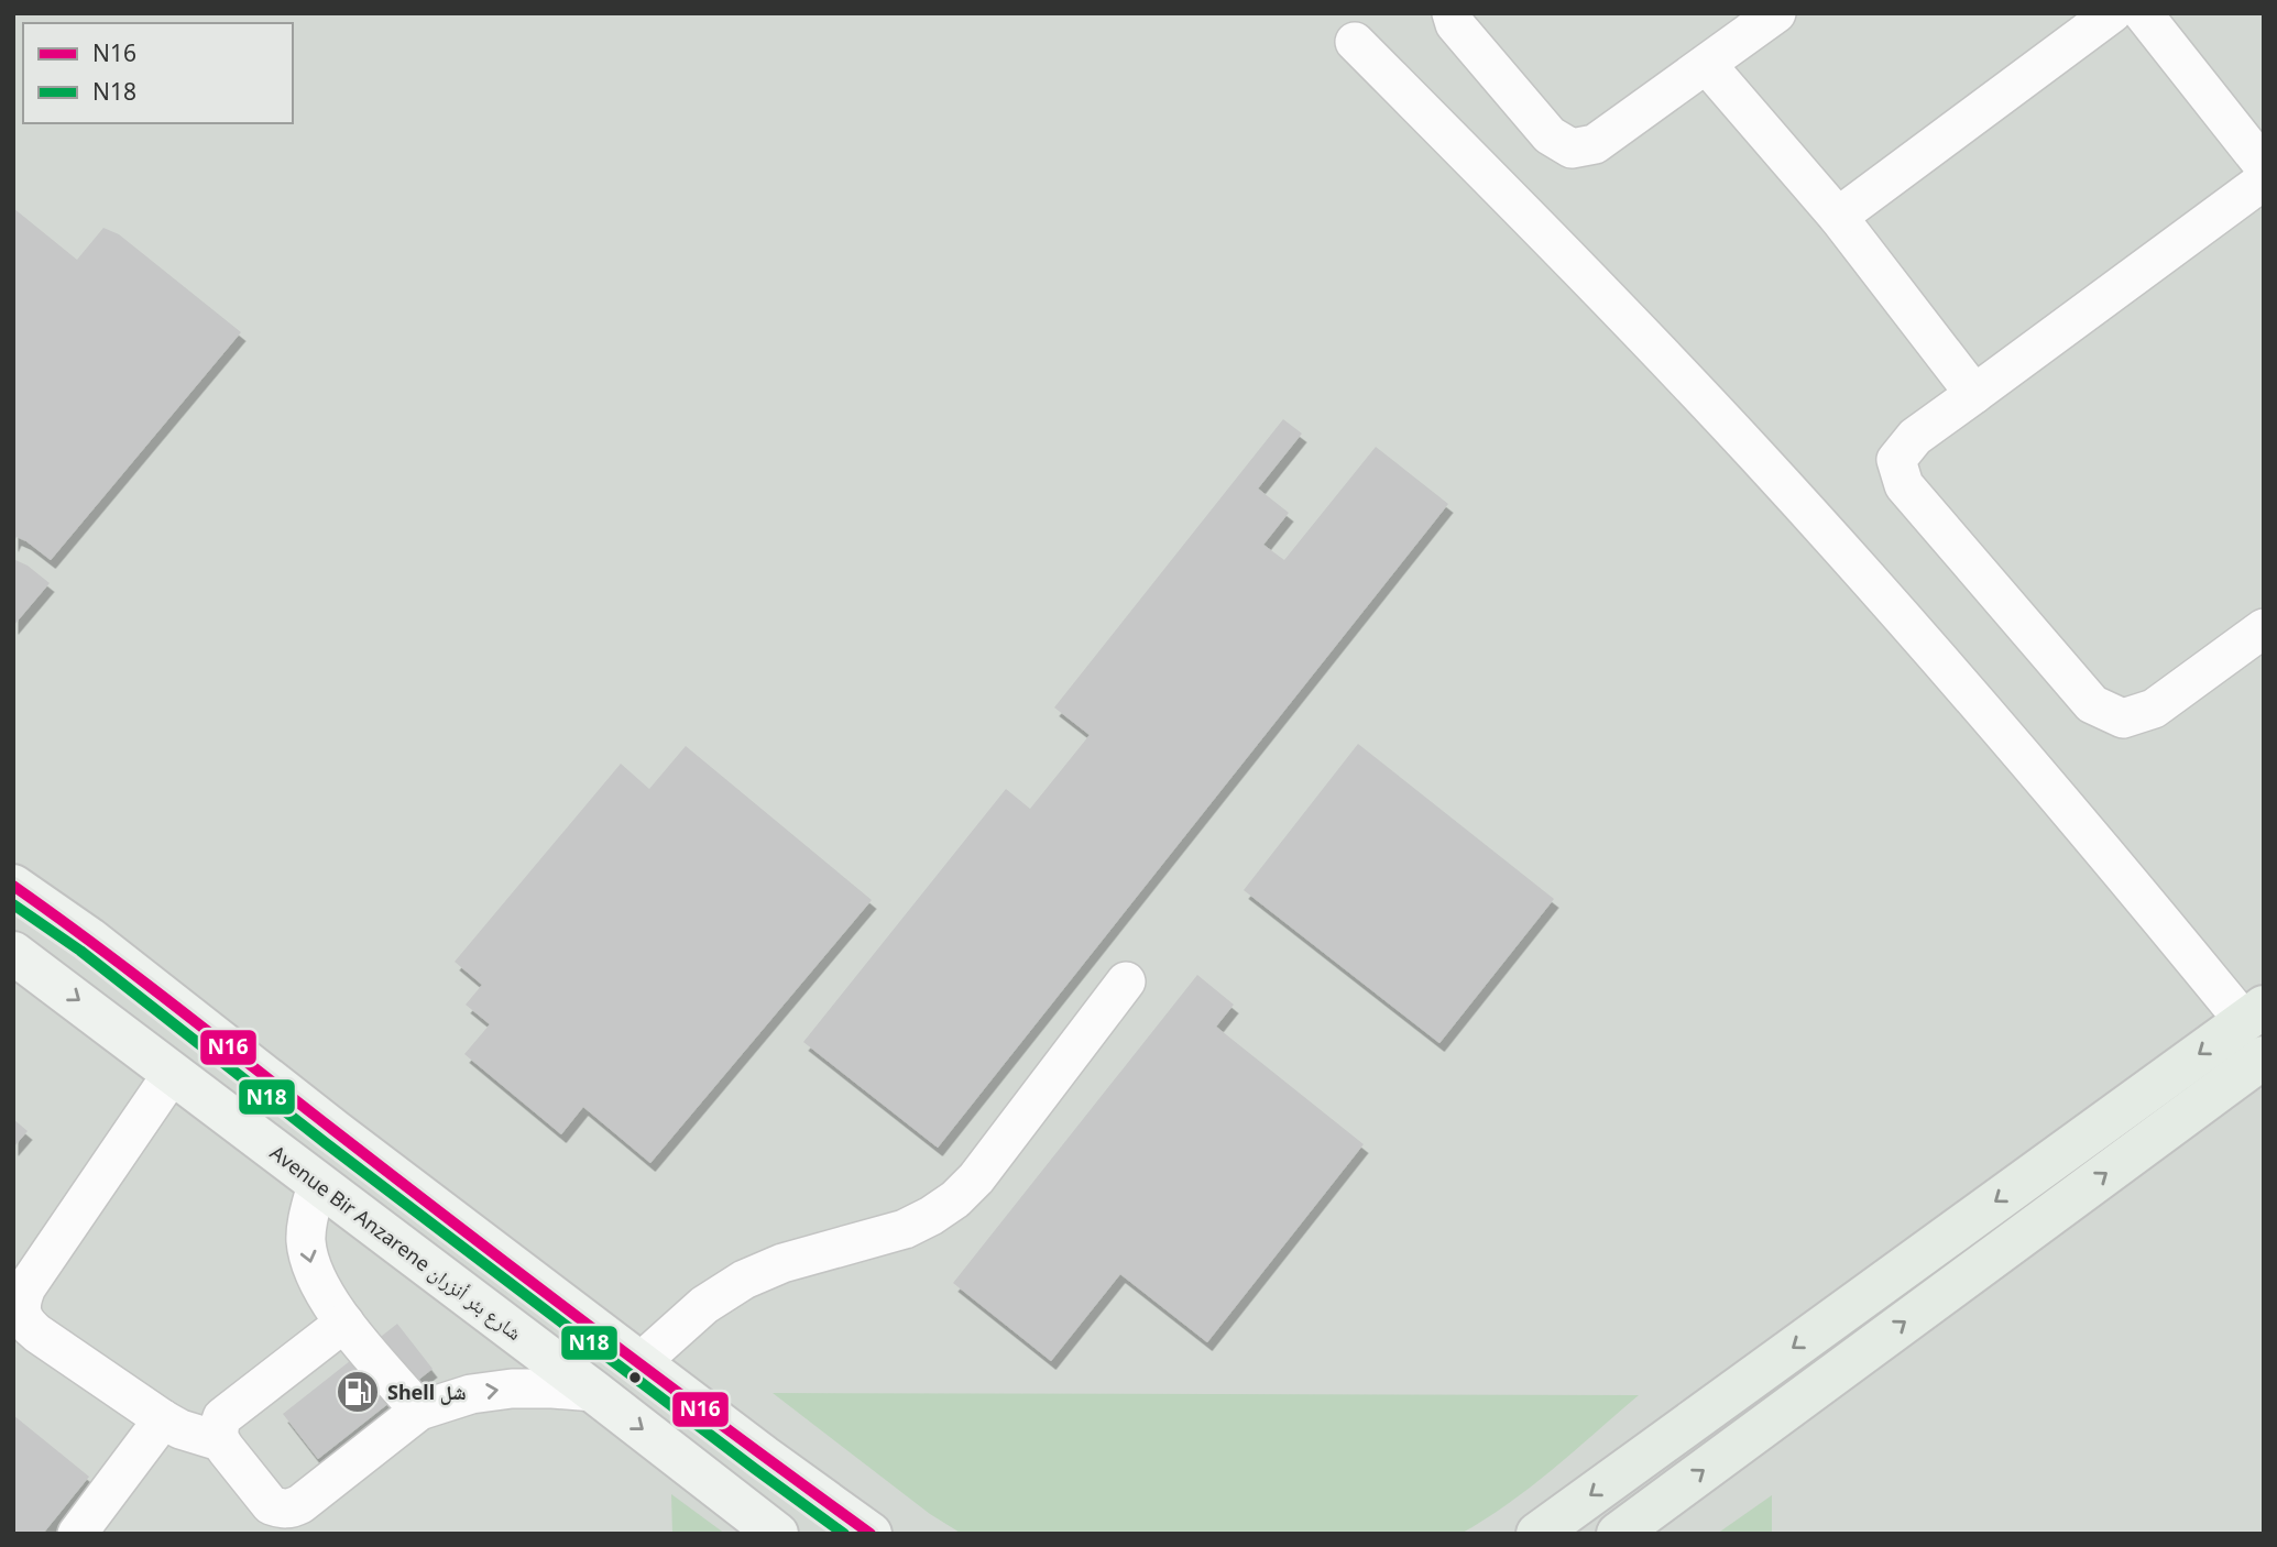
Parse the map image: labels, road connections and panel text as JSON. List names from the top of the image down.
{
  "streets": {
    "main road": ["Avenue Bir Anzarene شارع بئر أنزران"]
  },
  "places": {
    "fuel station": ["Shell شل"]
  },
  "lines": ["transit line N16", "transit line N18"],
  "legend": ["N16", "N18"]
}
